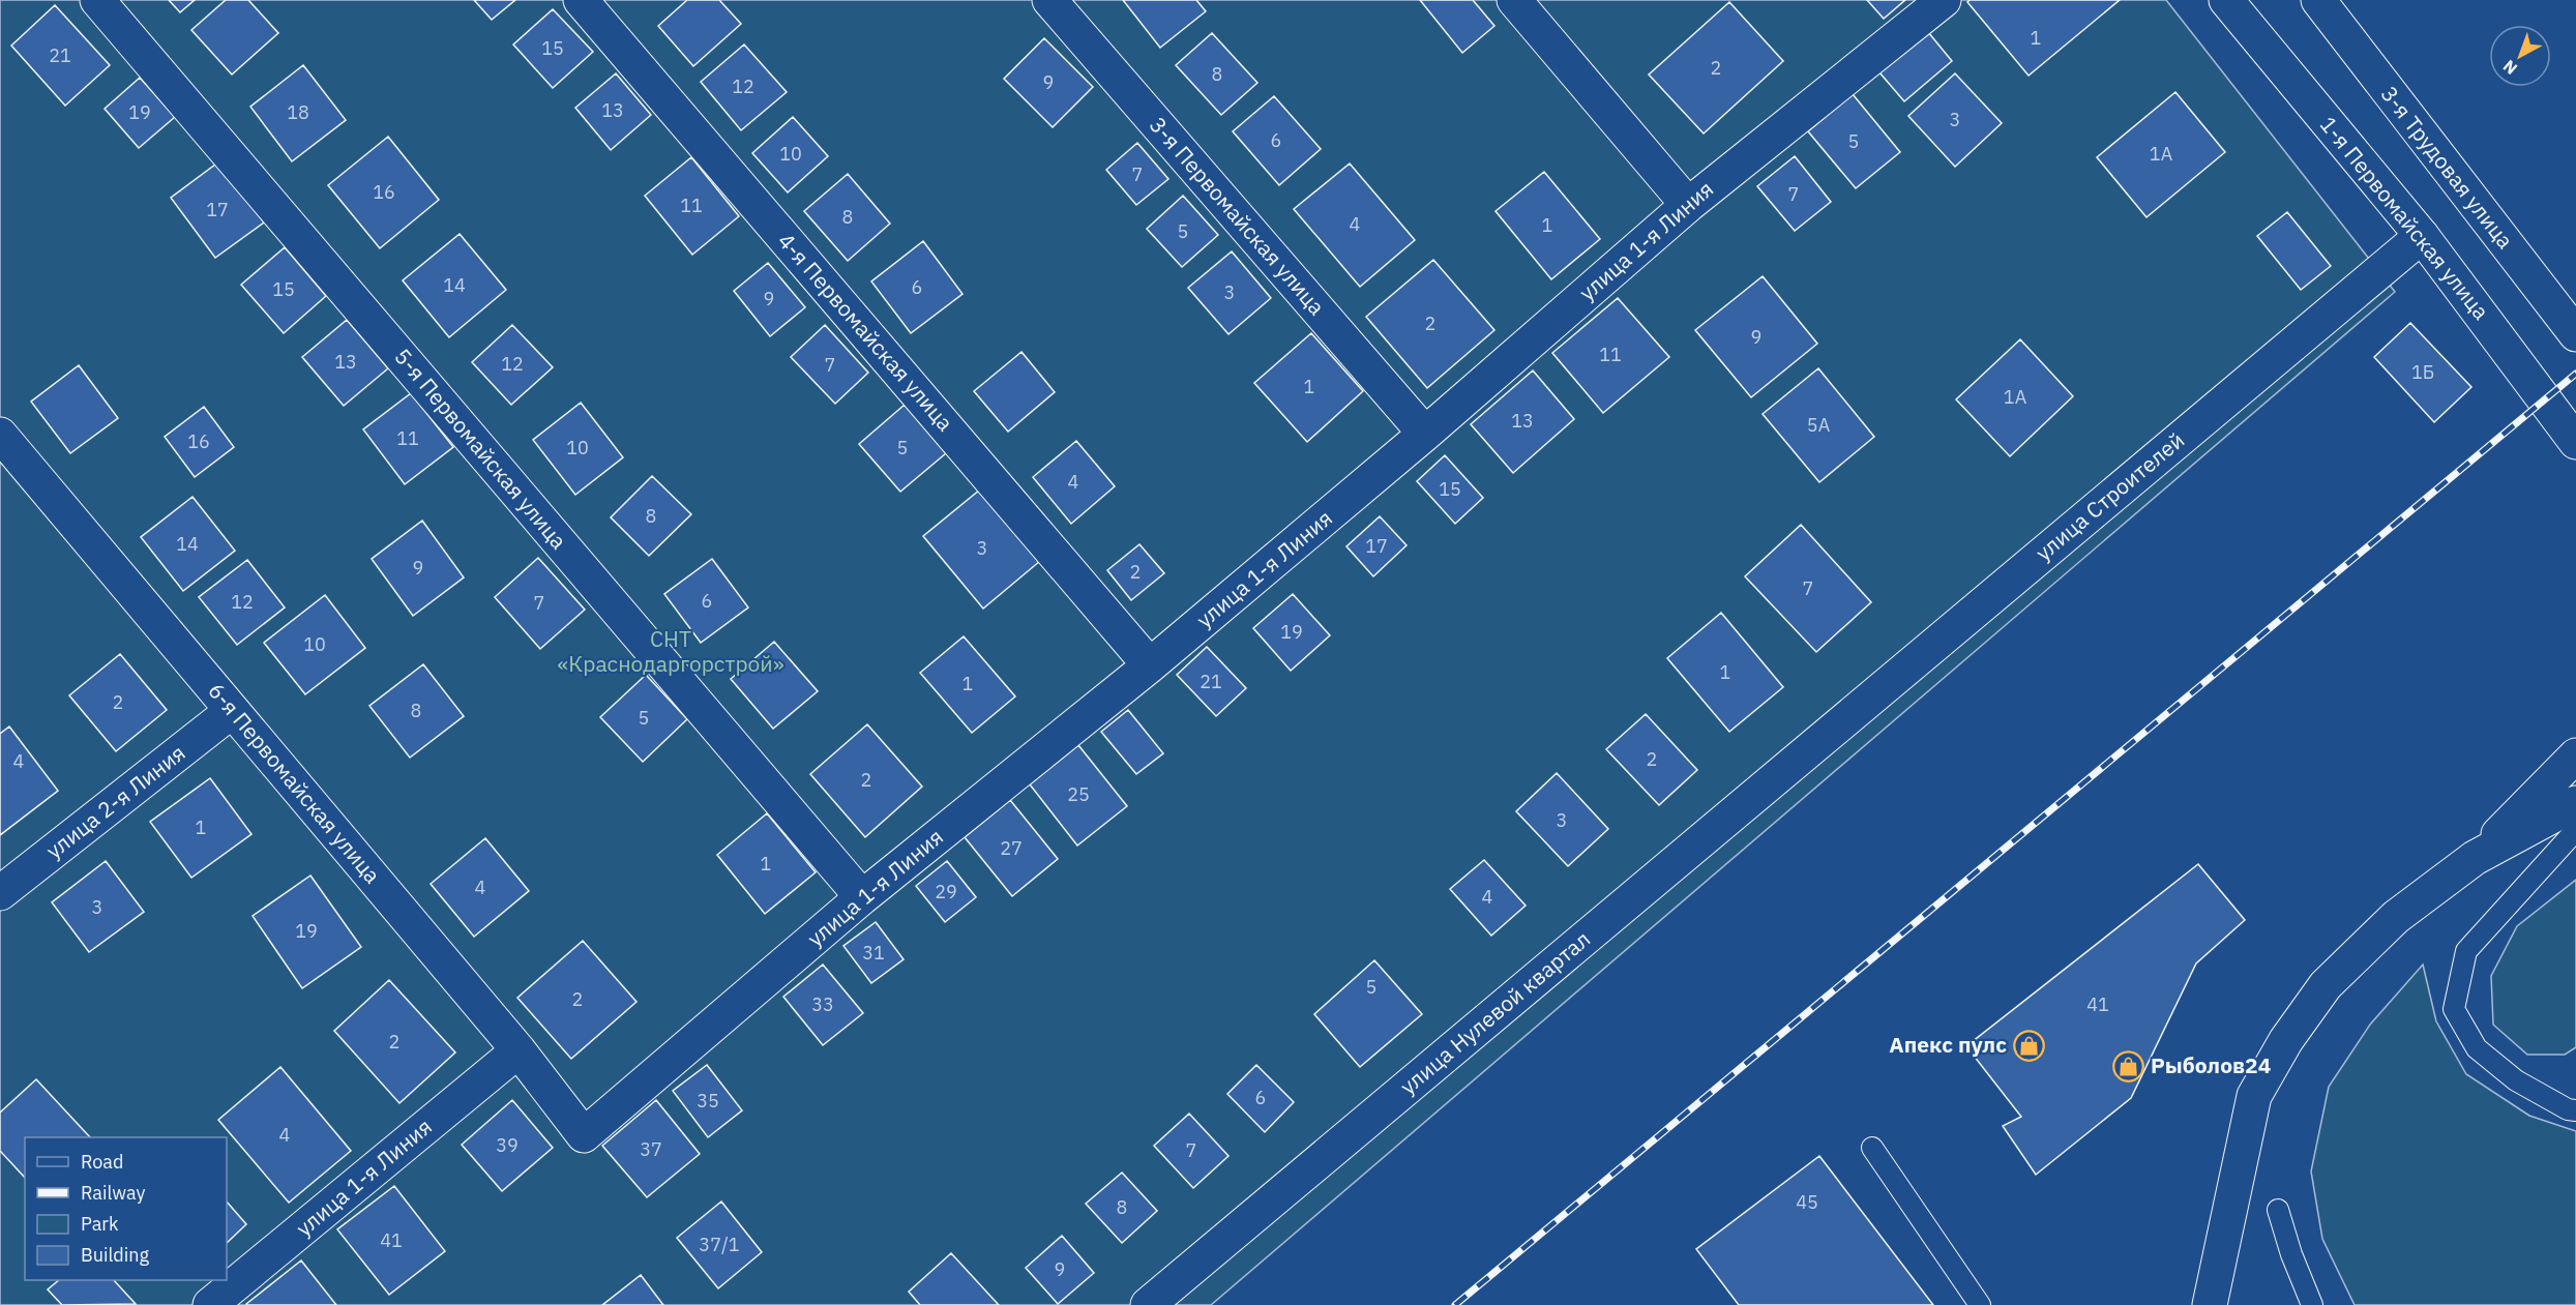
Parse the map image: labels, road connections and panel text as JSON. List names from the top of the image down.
{
  "streets": {
    "street": [
      "3-я Трудовая улица",
      "3-я Первомайская улица",
      "1-я Первомайская улица",
      "улица 1-я Линия",
      "4-я Первомайская улица",
      "5-я Первомайская улица",
      "улица Строителей",
      "6-я Первомайская улица",
      "улица 2-я Линия",
      "улица Нулевой квартал"
    ]
  },
  "crossings": [
    ["3-я Первомайская улица", "улица 1-я Линия"],
    ["1-я Первомайская улица", "улица Строителей"],
    ["улица 1-я Линия", "4-я Первомайская улица"],
    ["улица 1-я Линия", "5-я Первомайская улица"],
    ["улица 1-я Линия", "6-я Первомайская улица"],
    ["улица Строителей", "улица Нулевой квартал"],
    ["6-я Первомайская улица", "улица 2-я Линия"]
  ],
  "parks": ["СНТ «Краснодаргорстрой»"],
  "places": {
    "shop": ["Апекс пулс", "Рыболов24"]
  },
  "house_numbers": [
    "1",
    "15",
    "21",
    "2",
    "8",
    "9",
    "12",
    "13",
    "19",
    "18",
    "3",
    "6",
    "5",
    "10",
    "1А",
    "7",
    "16",
    "7",
    "11",
    "17",
    "8",
    "4",
    "1",
    "5",
    "14",
    "6",
    "15",
    "3",
    "9",
    "2",
    "9",
    "11",
    "13",
    "12",
    "7",
    "1Б",
    "1",
    "1А",
    "13",
    "5А",
    "11",
    "16",
    "10",
    "5",
    "4",
    "15",
    "8",
    "14",
    "17",
    "3",
    "9",
    "2",
    "7",
    "6",
    "12",
    "7",
    "19",
    "10",
    "1",
    "21",
    "1",
    "2",
    "8",
    "5",
    "2",
    "4",
    "2",
    "25",
    "3",
    "1",
    "27",
    "1",
    "4",
    "29",
    "4",
    "3",
    "19",
    "31",
    "5",
    "2",
    "33",
    "41",
    "2",
    "6",
    "35",
    "4",
    "39",
    "37",
    "7",
    "45",
    "8",
    "41",
    "37/1",
    "9"
  ],
  "legend": [
    "Road",
    "Railway",
    "Park",
    "Building"
  ],
  "north": "bottom left"
}
